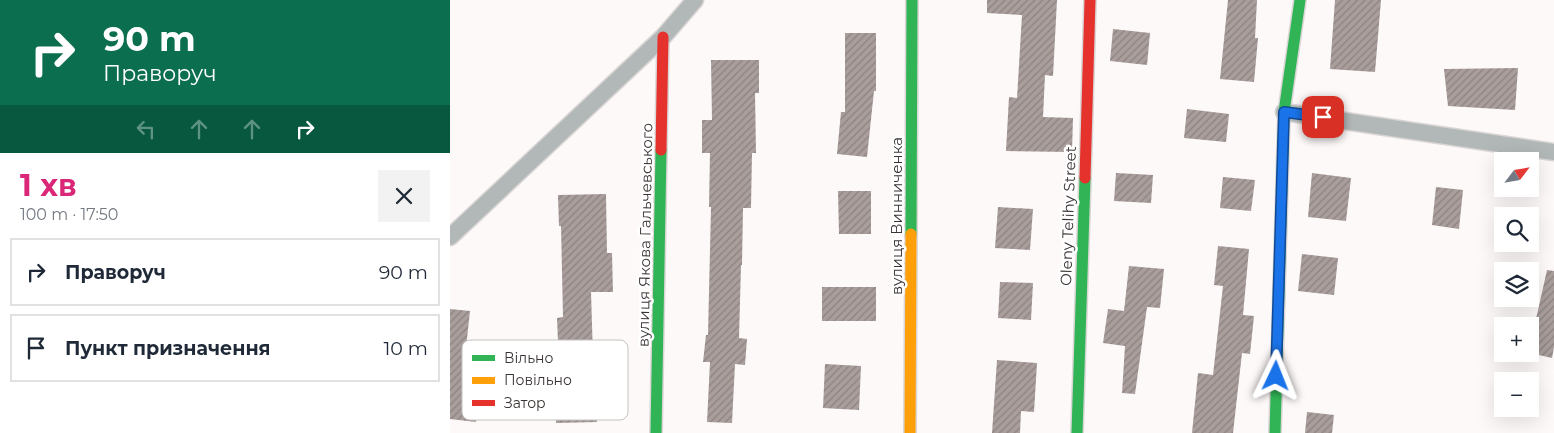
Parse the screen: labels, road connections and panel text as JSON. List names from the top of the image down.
{
  "streets": {
    "street": ["вулиця Винниченка", "Oleny Telihy Street", "вулиця Якова Гальчевського"]
  },
  "legend": ["Вільно", "Повільно", "Затор"],
  "north": "top right",
  "page": {
    "turn": ["90 m", "Праворуч"],
    "map_buttons": ["+", "−"],
    "heading": ["1 хв", "100 m · 17:50"],
    "list": [
      {
        "name": "Праворуч",
        "value": "90 m"
      },
      {
        "name": "Пункт призначення",
        "value": "10 m"
      }
    ]
  }
}
